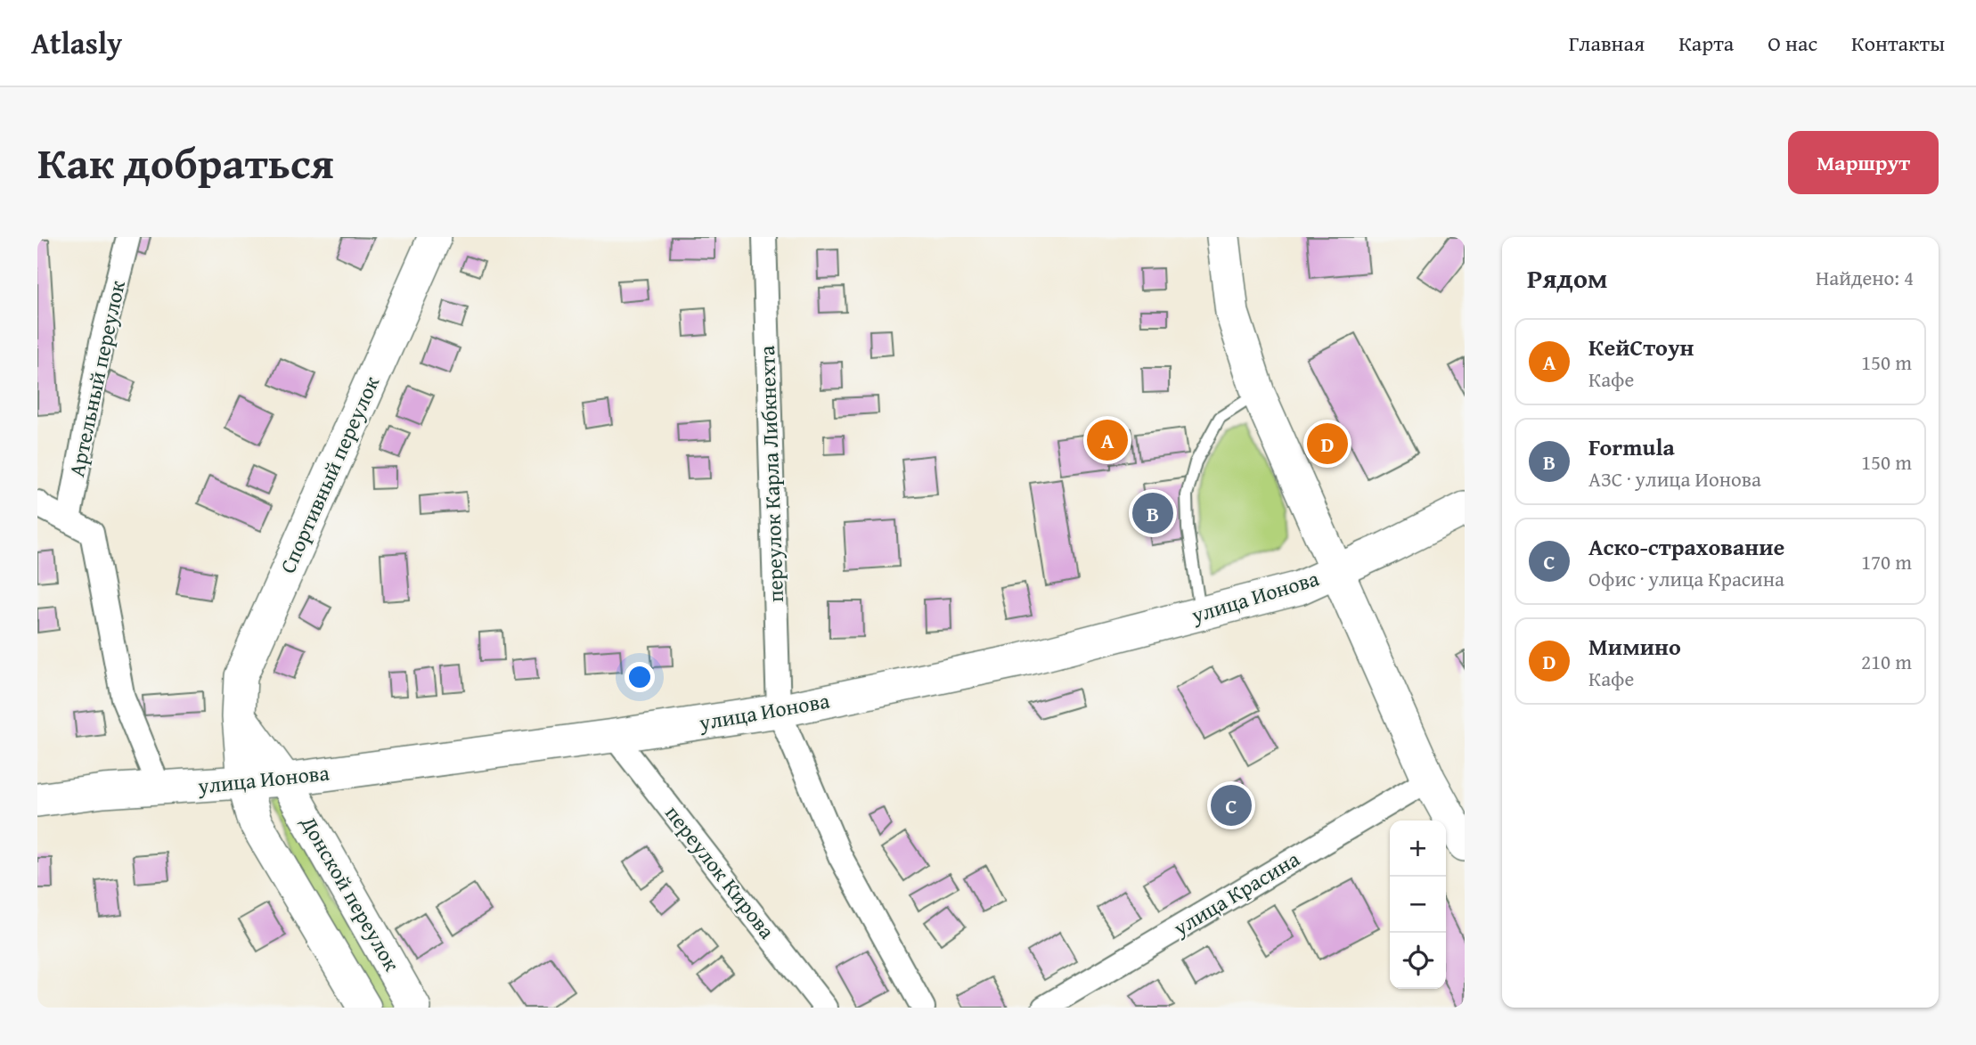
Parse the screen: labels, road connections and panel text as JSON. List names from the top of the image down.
{
  "streets": {
    "main road": ["Спортивный переулок", "улица Ионова", "Донской переулок"],
    "street": [
      "Артельный переулок",
      "переулок Карла Либкнехта",
      "переулок Кирова",
      "улица Красина"
    ]
  },
  "crossings": [
    ["переулок Карла Либкнехта", "улица Ионова"],
    ["Спортивный переулок", "улица Ионова"],
    ["Спортивный переулок", "Донской переулок"],
    ["улица Ионова", "переулок Кирова"],
    ["улица Ионова", "Донской переулок"]
  ],
  "page": {
    "header": "Atlasly",
    "nav": [
      "Главная",
      "Карта",
      "О нас",
      "Контакты"
    ],
    "title": "Как добраться",
    "buttons": "Маршрут",
    "heading": ["Рядом", "Найдено: 4"],
    "list": [
      {
        "mark": "A",
        "name": "КейСтоун",
        "note": "Кафе",
        "value": "150 m"
      },
      {
        "mark": "B",
        "name": "Formula",
        "note": "АЗС · улица Ионова",
        "value": "150 m"
      },
      {
        "mark": "C",
        "name": "Аско-страхование",
        "note": "Офис · улица Красина",
        "value": "170 m"
      },
      {
        "mark": "D",
        "name": "Мимино",
        "note": "Кафе",
        "value": "210 m"
      }
    ],
    "pins": [
      "A",
      "D",
      "B",
      "C"
    ],
    "map_buttons": ["+", "−"]
  }
}
